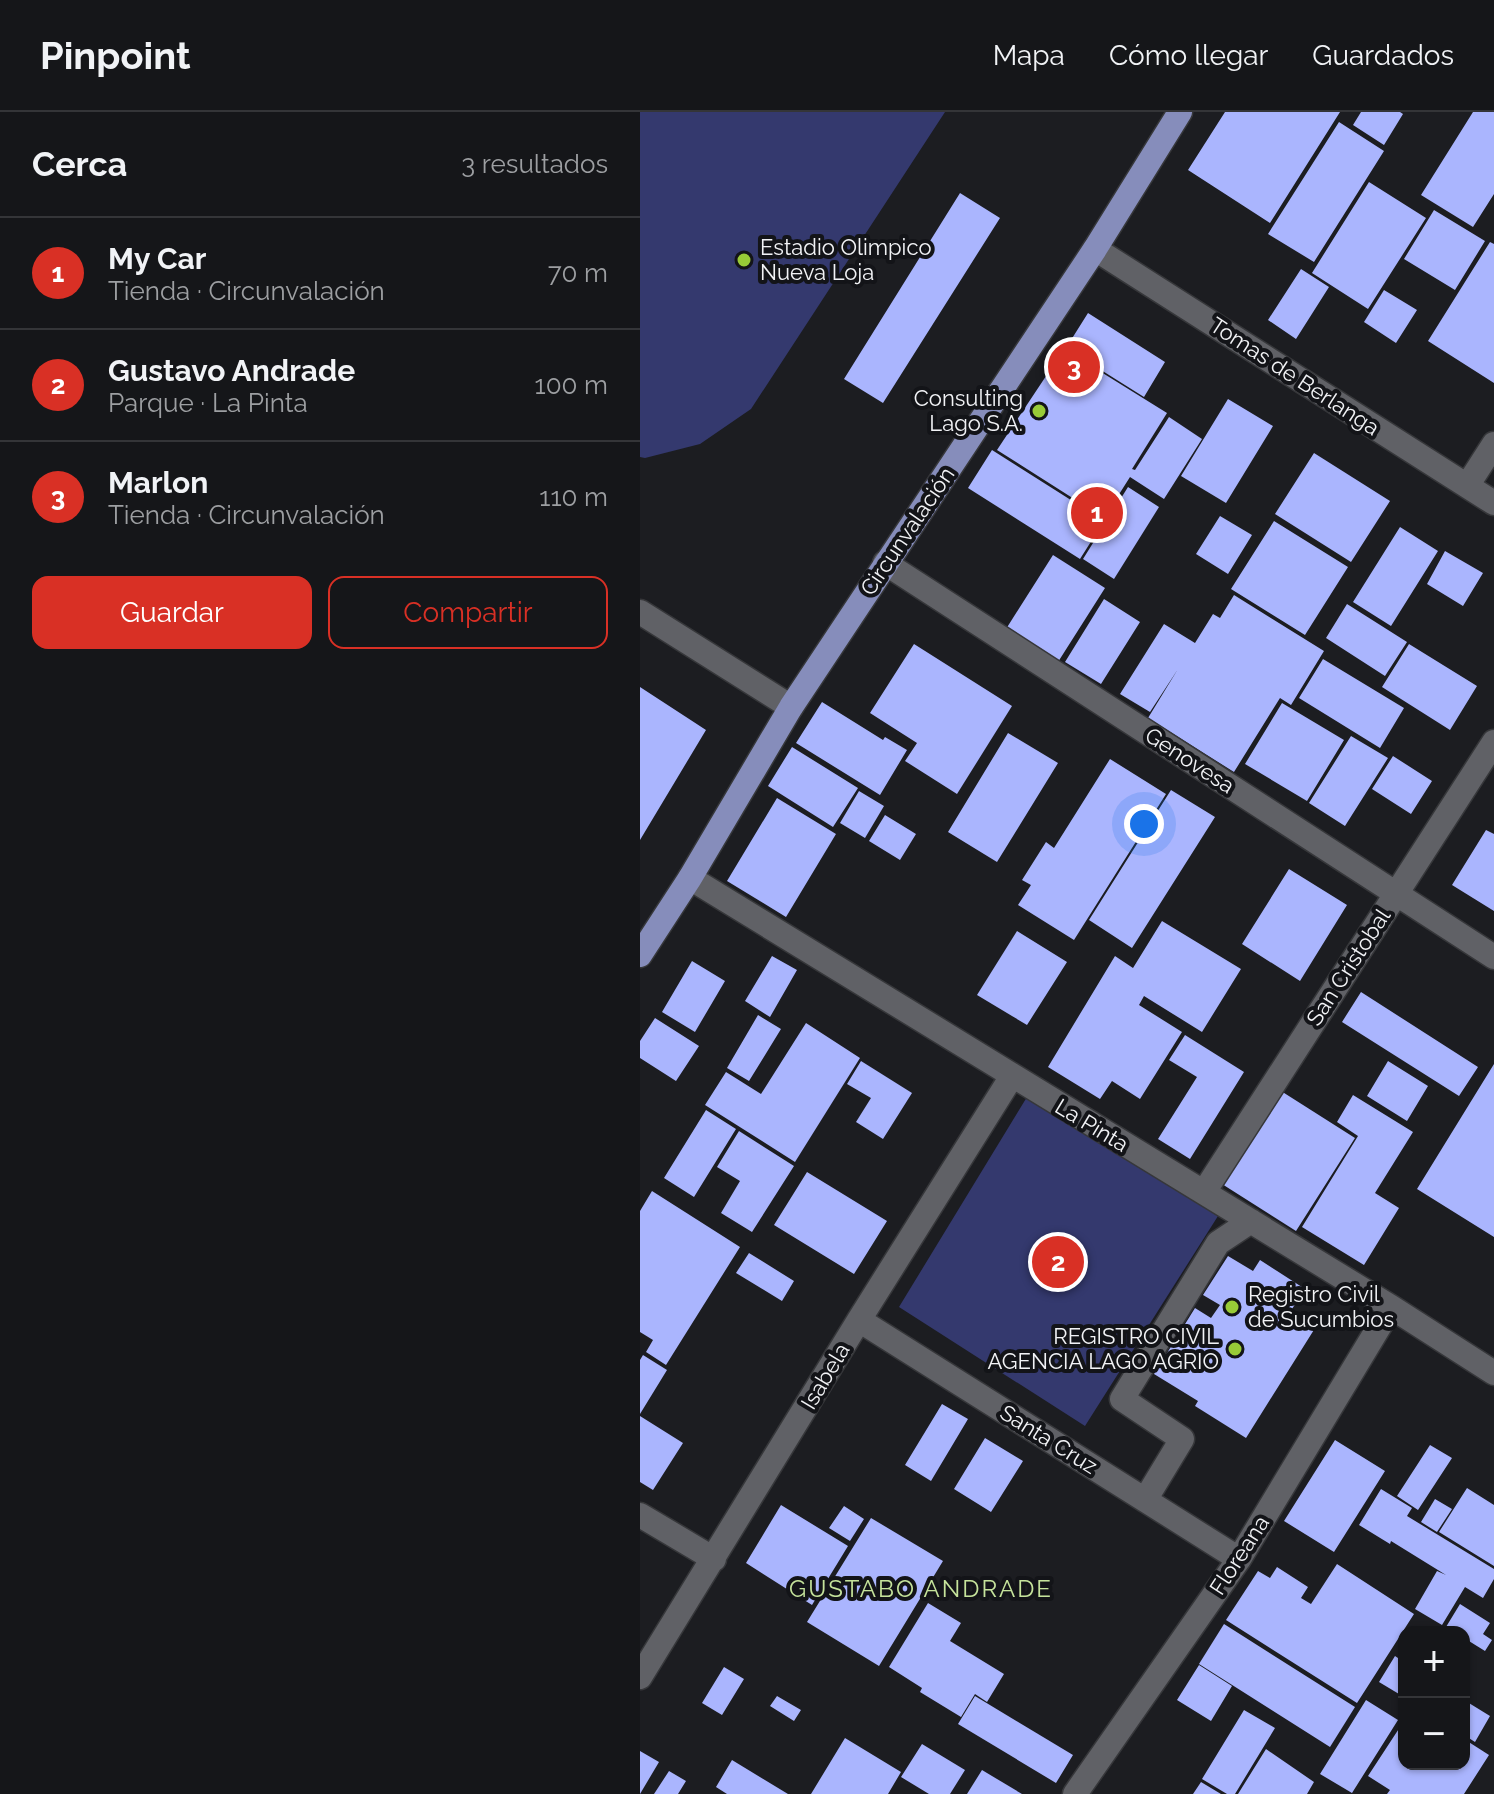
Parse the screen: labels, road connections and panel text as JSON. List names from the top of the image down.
{
  "streets": {
    "main road": ["Circunvalación"],
    "street": [
      "Tomas de Berlanga",
      "Genovesa",
      "San Cristobal",
      "La Pinta",
      "Isabela",
      "Santa Cruz",
      "Floreana"
    ]
  },
  "crossings": [
    ["Tomas de Berlanga", "Circunvalación"],
    ["Circunvalación", "Genovesa"],
    ["Circunvalación", "La Pinta"],
    ["Genovesa", "San Cristobal"],
    ["San Cristobal", "La Pinta"],
    ["La Pinta", "Isabela"],
    ["La Pinta", "Floreana"],
    ["Isabela", "Santa Cruz"],
    ["Santa Cruz", "Floreana"]
  ],
  "districts": ["GUSTABO ANDRADE"],
  "places": [
    "Estadio Olimpico Nueva Loja",
    "Consulting Lago S.A.",
    "Registro Civil de Sucumbios",
    "REGISTRO CIVIL AGENCIA LAGO AGRIO"
  ],
  "page": {
    "header": "Pinpoint",
    "nav": ["Mapa", "Cómo llegar", "Guardados"],
    "heading": ["Cerca", "3 resultados"],
    "list": [
      {
        "mark": "1",
        "name": "My Car",
        "note": "Tienda · Circunvalación",
        "value": "70 m"
      },
      {
        "mark": "2",
        "name": "Gustavo Andrade",
        "note": "Parque · La Pinta",
        "value": "100 m"
      },
      {
        "mark": "3",
        "name": "Marlon",
        "note": "Tienda · Circunvalación",
        "value": "110 m"
      }
    ],
    "pins": ["3", "1", "2"],
    "buttons": ["Guardar", "Compartir"],
    "map_buttons": ["+", "−"]
  }
}
